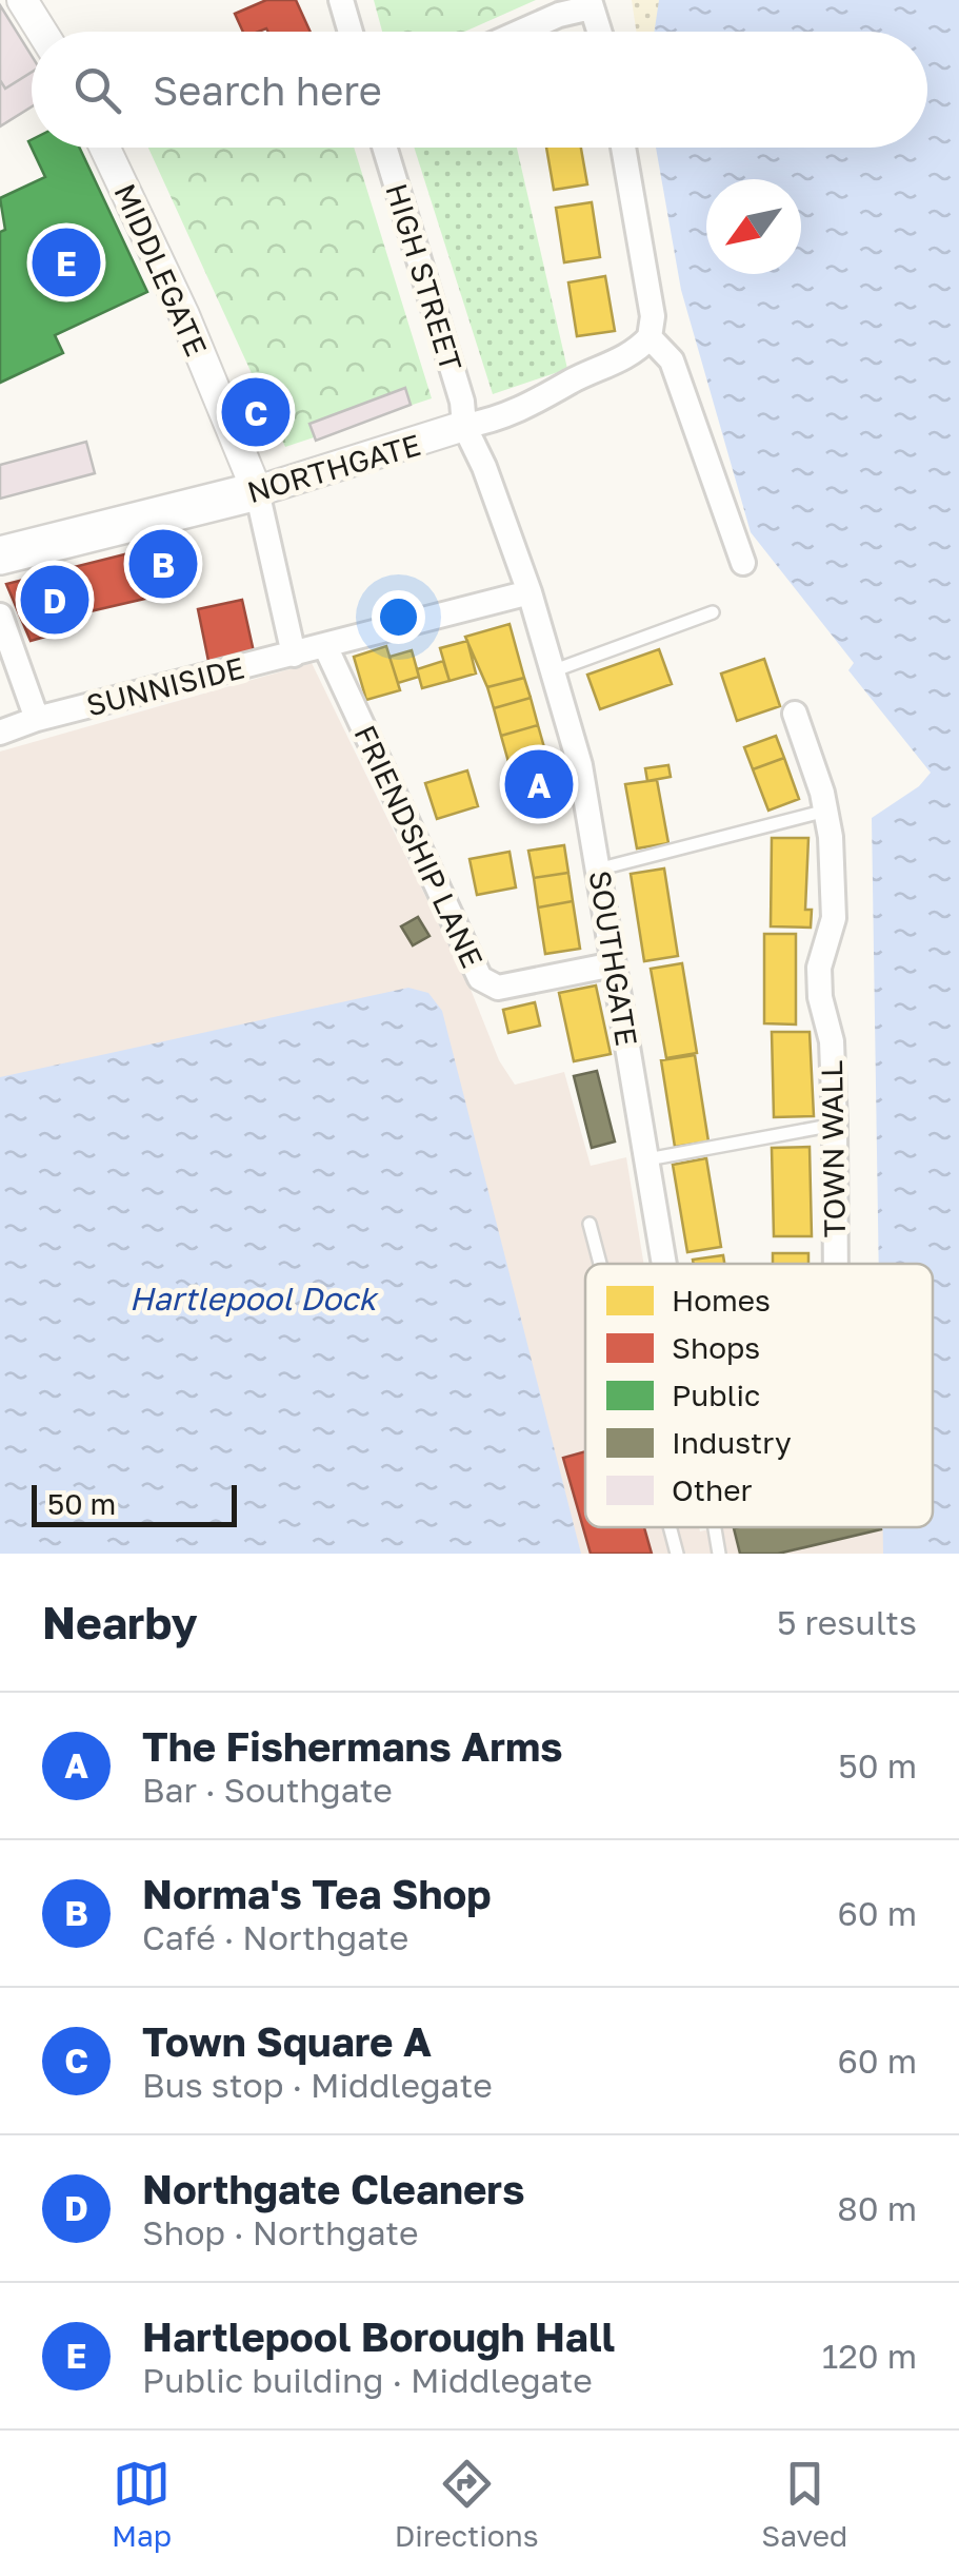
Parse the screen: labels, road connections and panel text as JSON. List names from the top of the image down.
{
  "streets": {
    "main road": ["NORTHGATE"],
    "street": [
      "MIDDLEGATE",
      "HIGH STREET",
      "SUNNISIDE",
      "FRIENDSHIP LANE",
      "SOUTHGATE",
      "TOWN WALL"
    ]
  },
  "crossings": [
    ["MIDDLEGATE", "NORTHGATE"],
    ["MIDDLEGATE", "SUNNISIDE"],
    ["HIGH STREET", "NORTHGATE"],
    ["HIGH STREET", "SOUTHGATE"],
    ["NORTHGATE", "SOUTHGATE"],
    ["SUNNISIDE", "FRIENDSHIP LANE"],
    ["SUNNISIDE", "SOUTHGATE"],
    ["FRIENDSHIP LANE", "SOUTHGATE"]
  ],
  "water": ["Hartlepool Dock"],
  "legend": [
    "Homes",
    "Shops",
    "Public",
    "Industry",
    "Other"
  ],
  "scale_bar": "50 m",
  "north": "bottom left",
  "page": {
    "search": "Search here",
    "pins": [
      "E",
      "C",
      "B",
      "D",
      "A"
    ],
    "scale": "50 m",
    "heading": ["Nearby", "5 results"],
    "list": [
      {
        "mark": "A",
        "name": "The Fishermans Arms",
        "note": "Bar · Southgate",
        "value": "50 m"
      },
      {
        "mark": "B",
        "name": "Norma's Tea Shop",
        "note": "Café · Northgate",
        "value": "60 m"
      },
      {
        "mark": "C",
        "name": "Town Square A",
        "note": "Bus stop · Middlegate",
        "value": "60 m"
      },
      {
        "mark": "D",
        "name": "Northgate Cleaners",
        "note": "Shop · Northgate",
        "value": "80 m"
      },
      {
        "mark": "E",
        "name": "Hartlepool Borough Hall",
        "note": "Public building · Middlegate",
        "value": "120 m"
      }
    ],
    "nav": ["Map", "Directions", "Saved"]
  }
}
